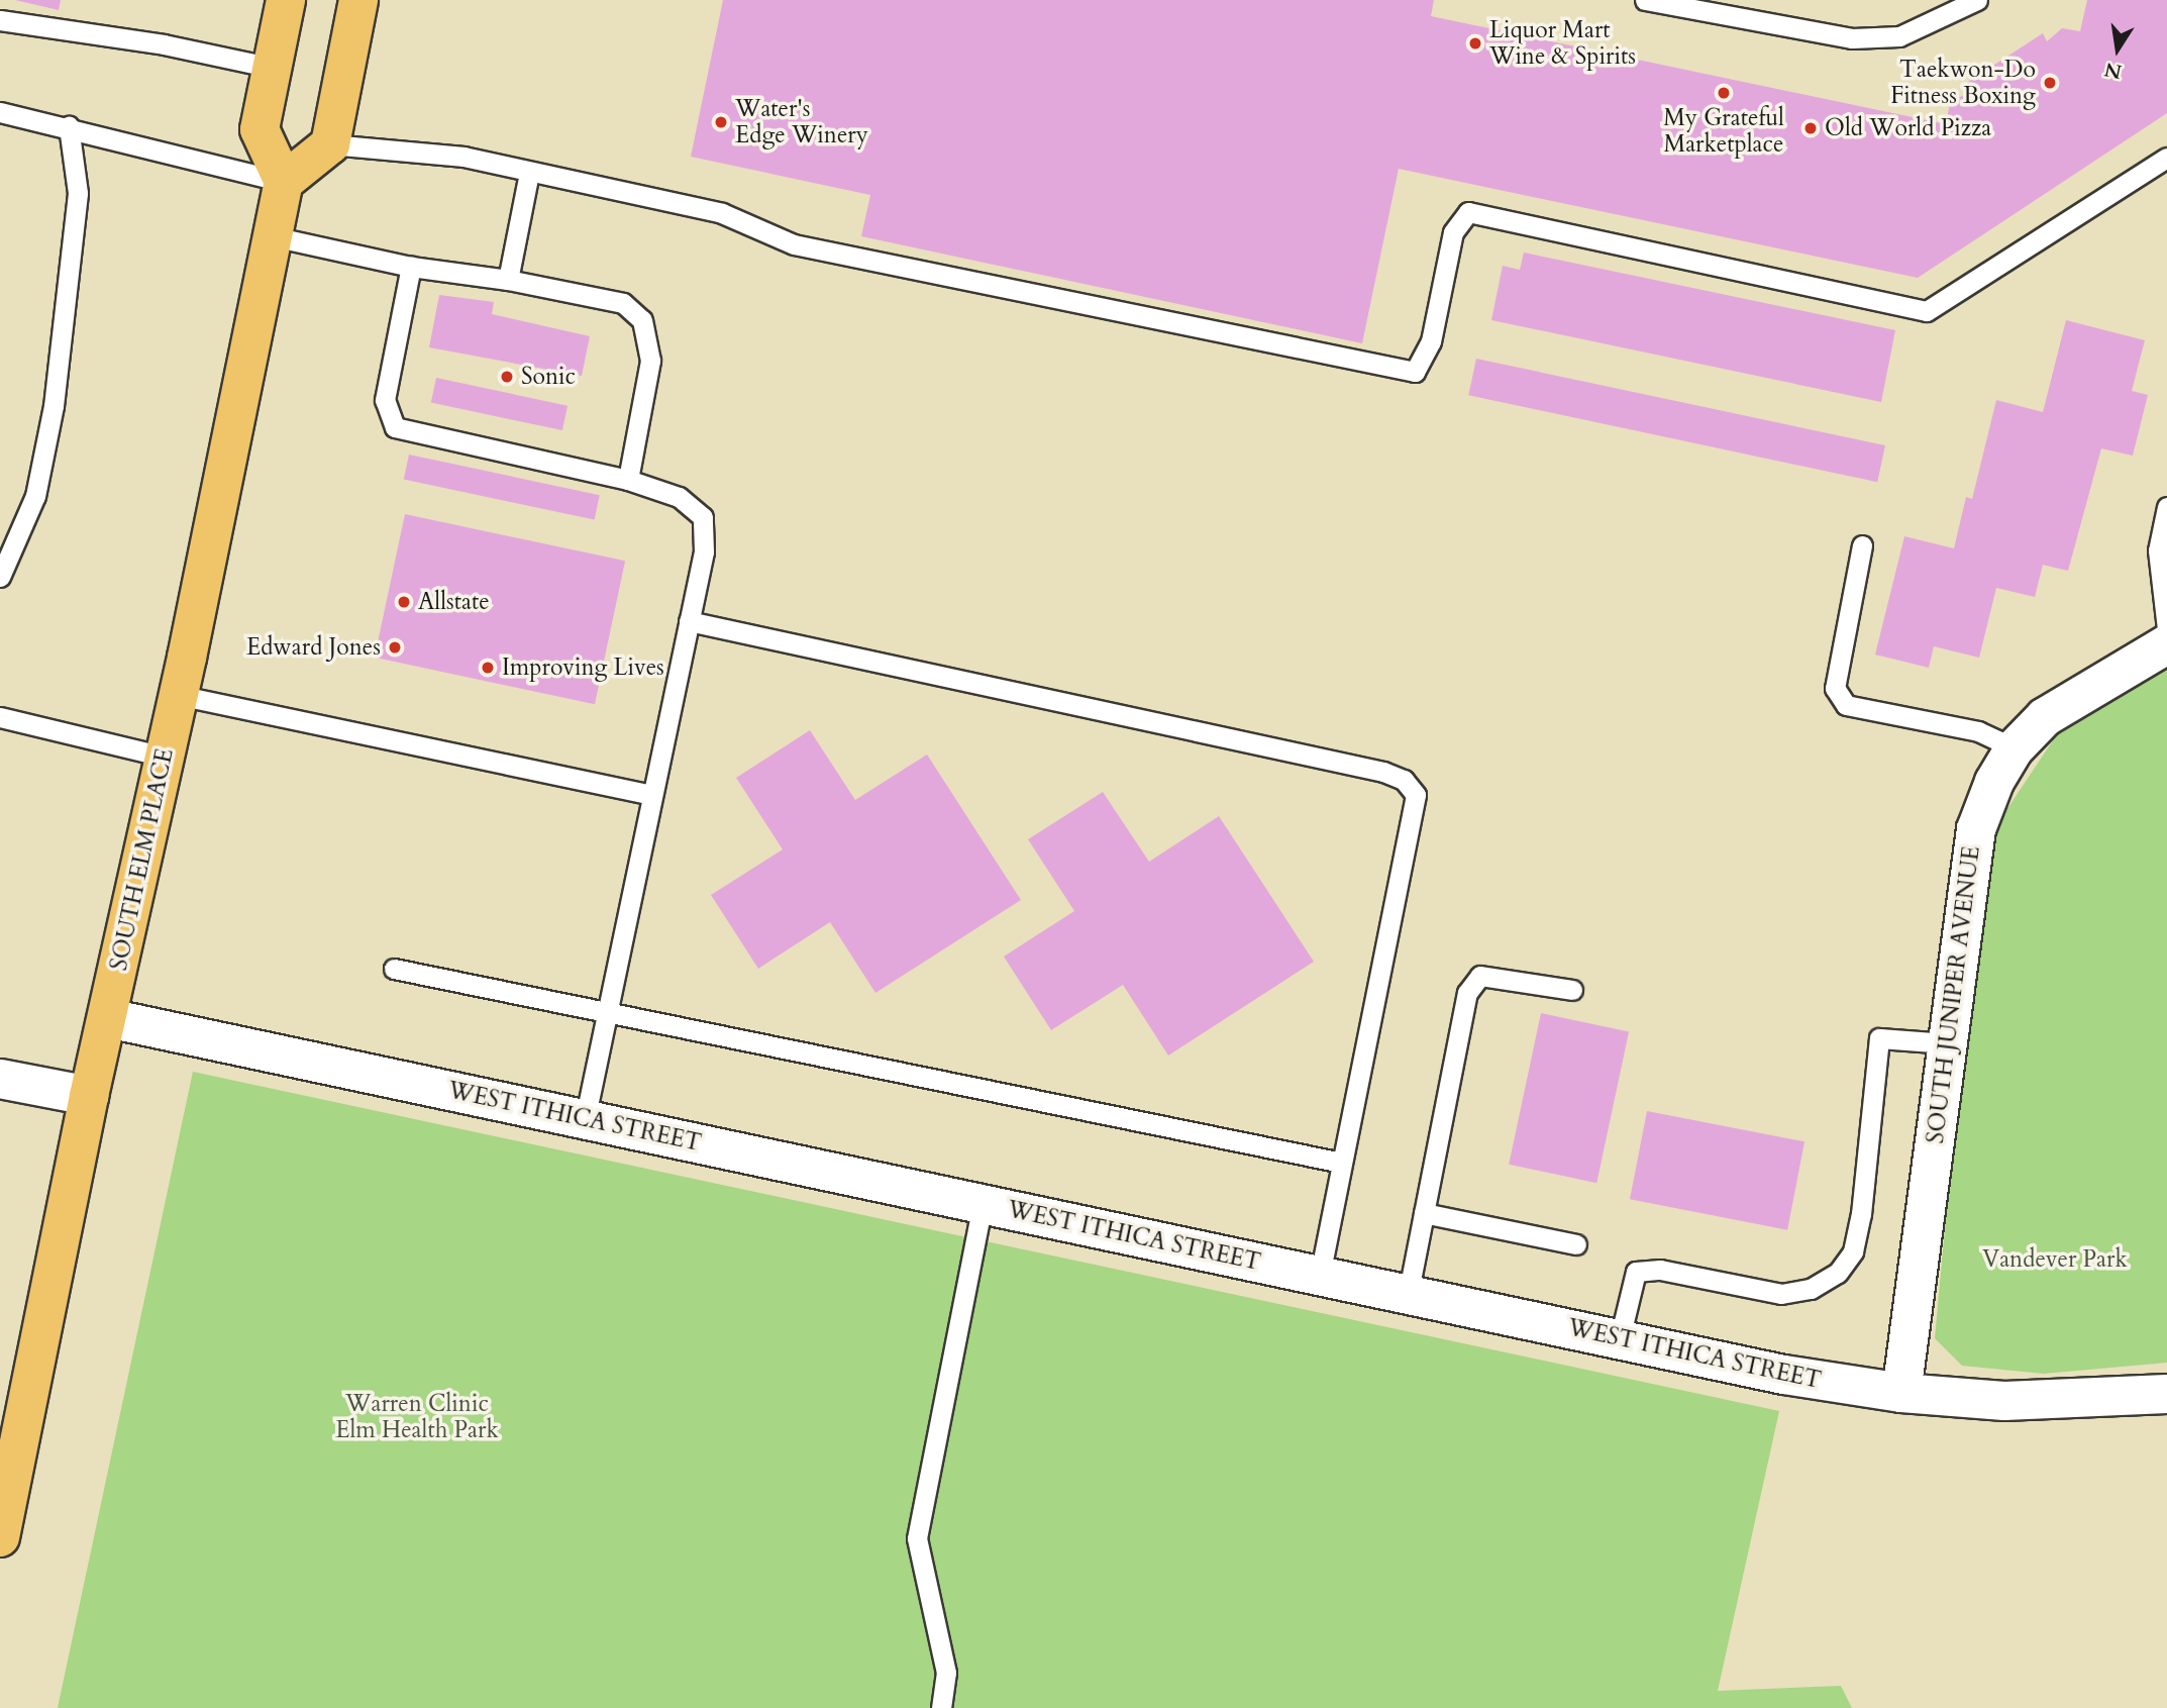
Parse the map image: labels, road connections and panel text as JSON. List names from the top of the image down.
{
  "streets": {
    "main road": ["SOUTH ELM PLACE"],
    "street": ["SOUTH JUNIPER AVENUE", "WEST ITHICA STREET"]
  },
  "crossings": [
    ["SOUTH ELM PLACE", "WEST ITHICA STREET"],
    ["SOUTH JUNIPER AVENUE", "WEST ITHICA STREET"]
  ],
  "parks": ["Vandever Park", "Warren Clinic Elm Health Park"],
  "places": [
    "Liquor Mart Wine & Spirits",
    "Taekwon-Do Fitness Boxing",
    "My Grateful Marketplace",
    "Water's Edge Winery",
    "Old World Pizza",
    "Sonic",
    "Allstate",
    "Edward Jones",
    "Improving Lives"
  ],
  "north": "bottom"
}
